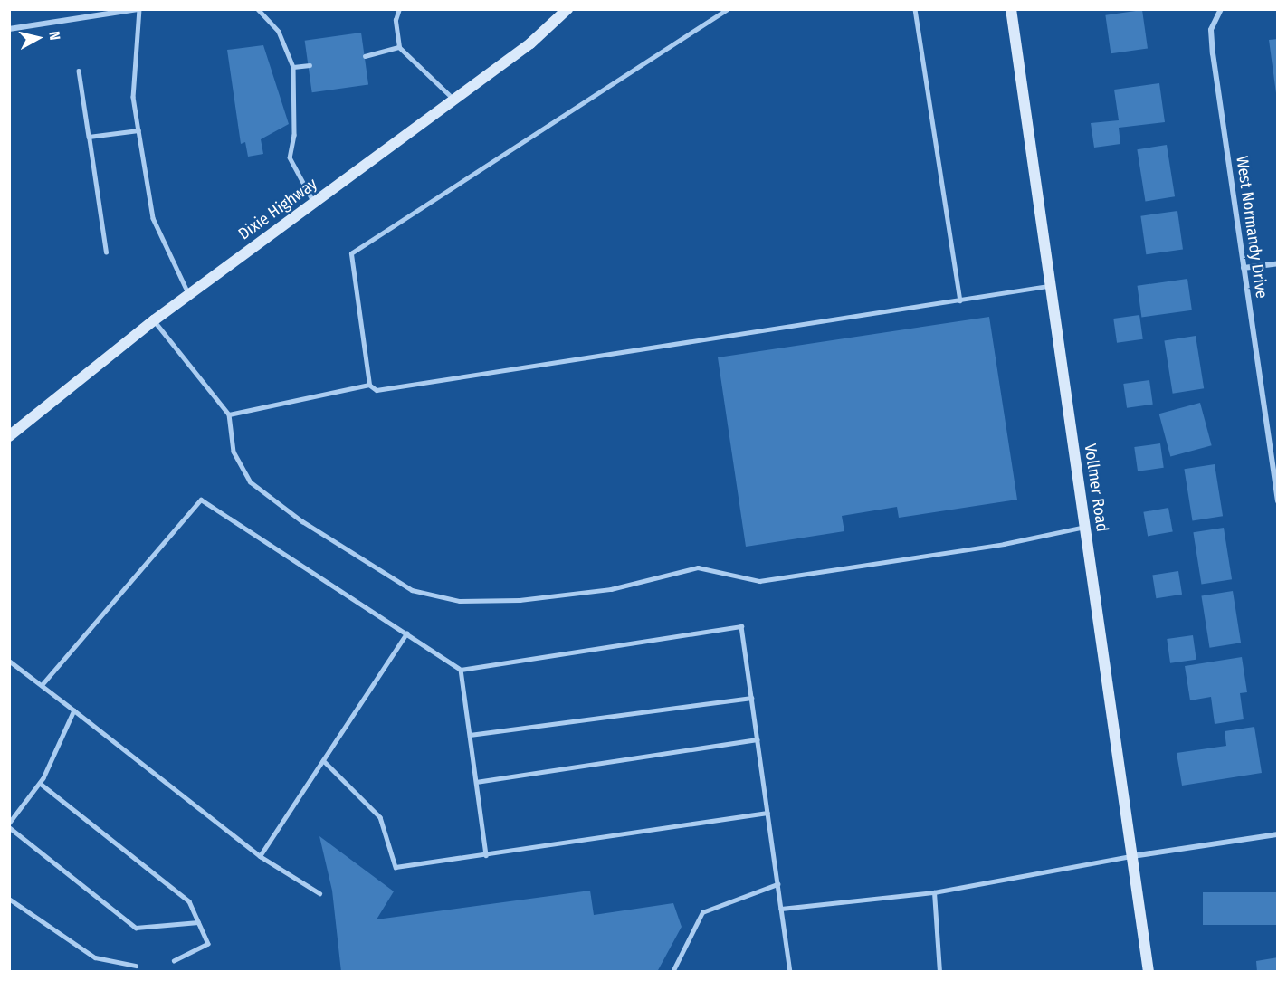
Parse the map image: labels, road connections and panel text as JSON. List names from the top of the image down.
{
  "streets": {
    "main road": ["Dixie Highway", "Vollmer Road"],
    "street": ["West Normandy Drive"]
  },
  "north": "right"
}
